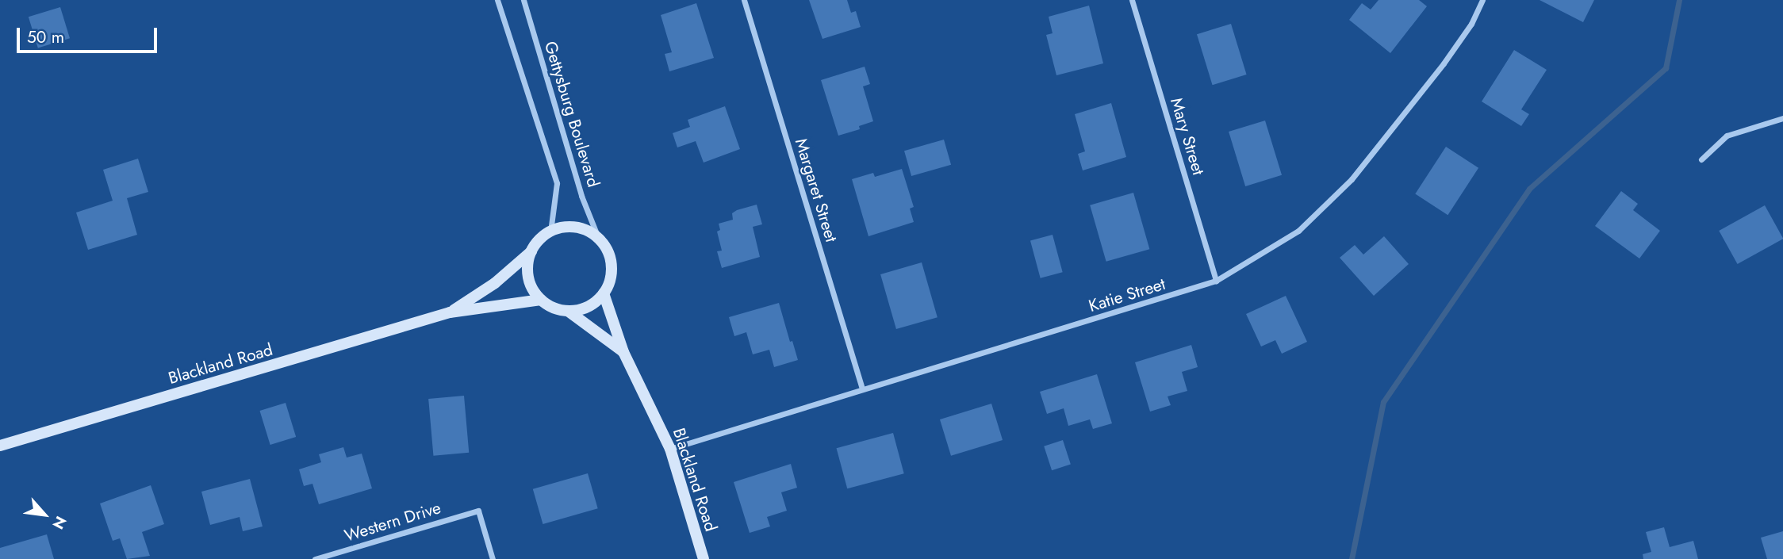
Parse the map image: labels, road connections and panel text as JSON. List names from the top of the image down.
{
  "streets": {
    "street": [
      "Gettysburg Boulevard",
      "Mary Street",
      "Margaret Street",
      "Katie Street",
      "Blackland Road",
      "Western Drive"
    ]
  },
  "crossings": [
    ["Gettysburg Boulevard", "Blackland Road"],
    ["Mary Street", "Katie Street"],
    ["Margaret Street", "Katie Street"],
    ["Katie Street", "Blackland Road"]
  ],
  "scale_bar": "50 m",
  "north": "bottom right"
}
